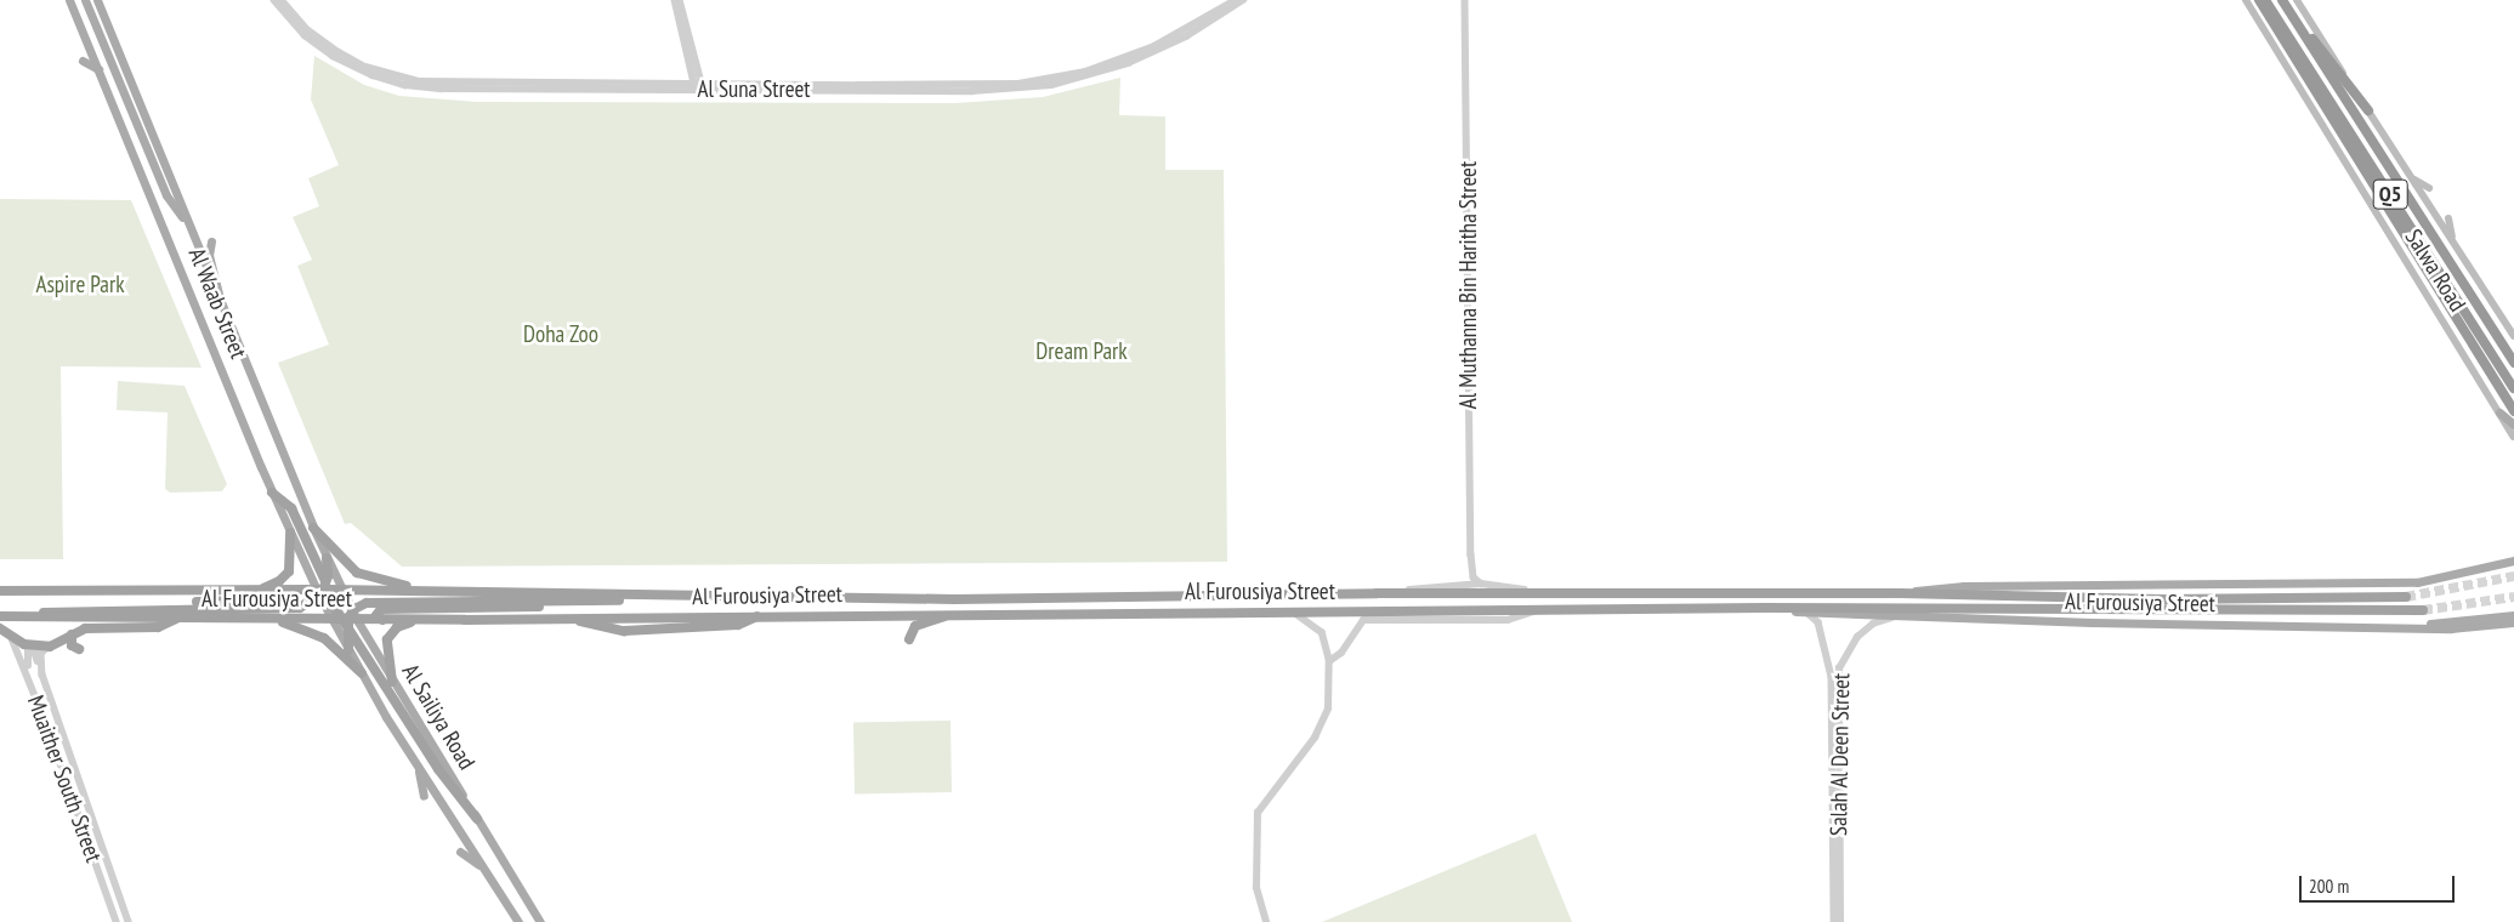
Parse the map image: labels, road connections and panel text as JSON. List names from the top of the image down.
{
  "streets": {
    "highway": ["Q5", "Salwa Road", "Al Furousiya Street"],
    "main road": ["Al Waab Street", "Al Sailiya Road"],
    "street": [
      "Al Suna Street",
      "Al Muthanna Bin Haritha Street",
      "Salah Al Deen Street",
      "Muaither South Street"
    ]
  },
  "crossings": [
    ["Al Waab Street", "Al Furousiya Street"],
    ["Al Waab Street", "Al Sailiya Road"],
    ["Al Furousiya Street", "Al Sailiya Road"],
    ["Al Furousiya Street", "Salah Al Deen Street"]
  ],
  "parks": ["Aspire Park", "Doha Zoo", "Dream Park"],
  "scale_bar": "200 m"
}
